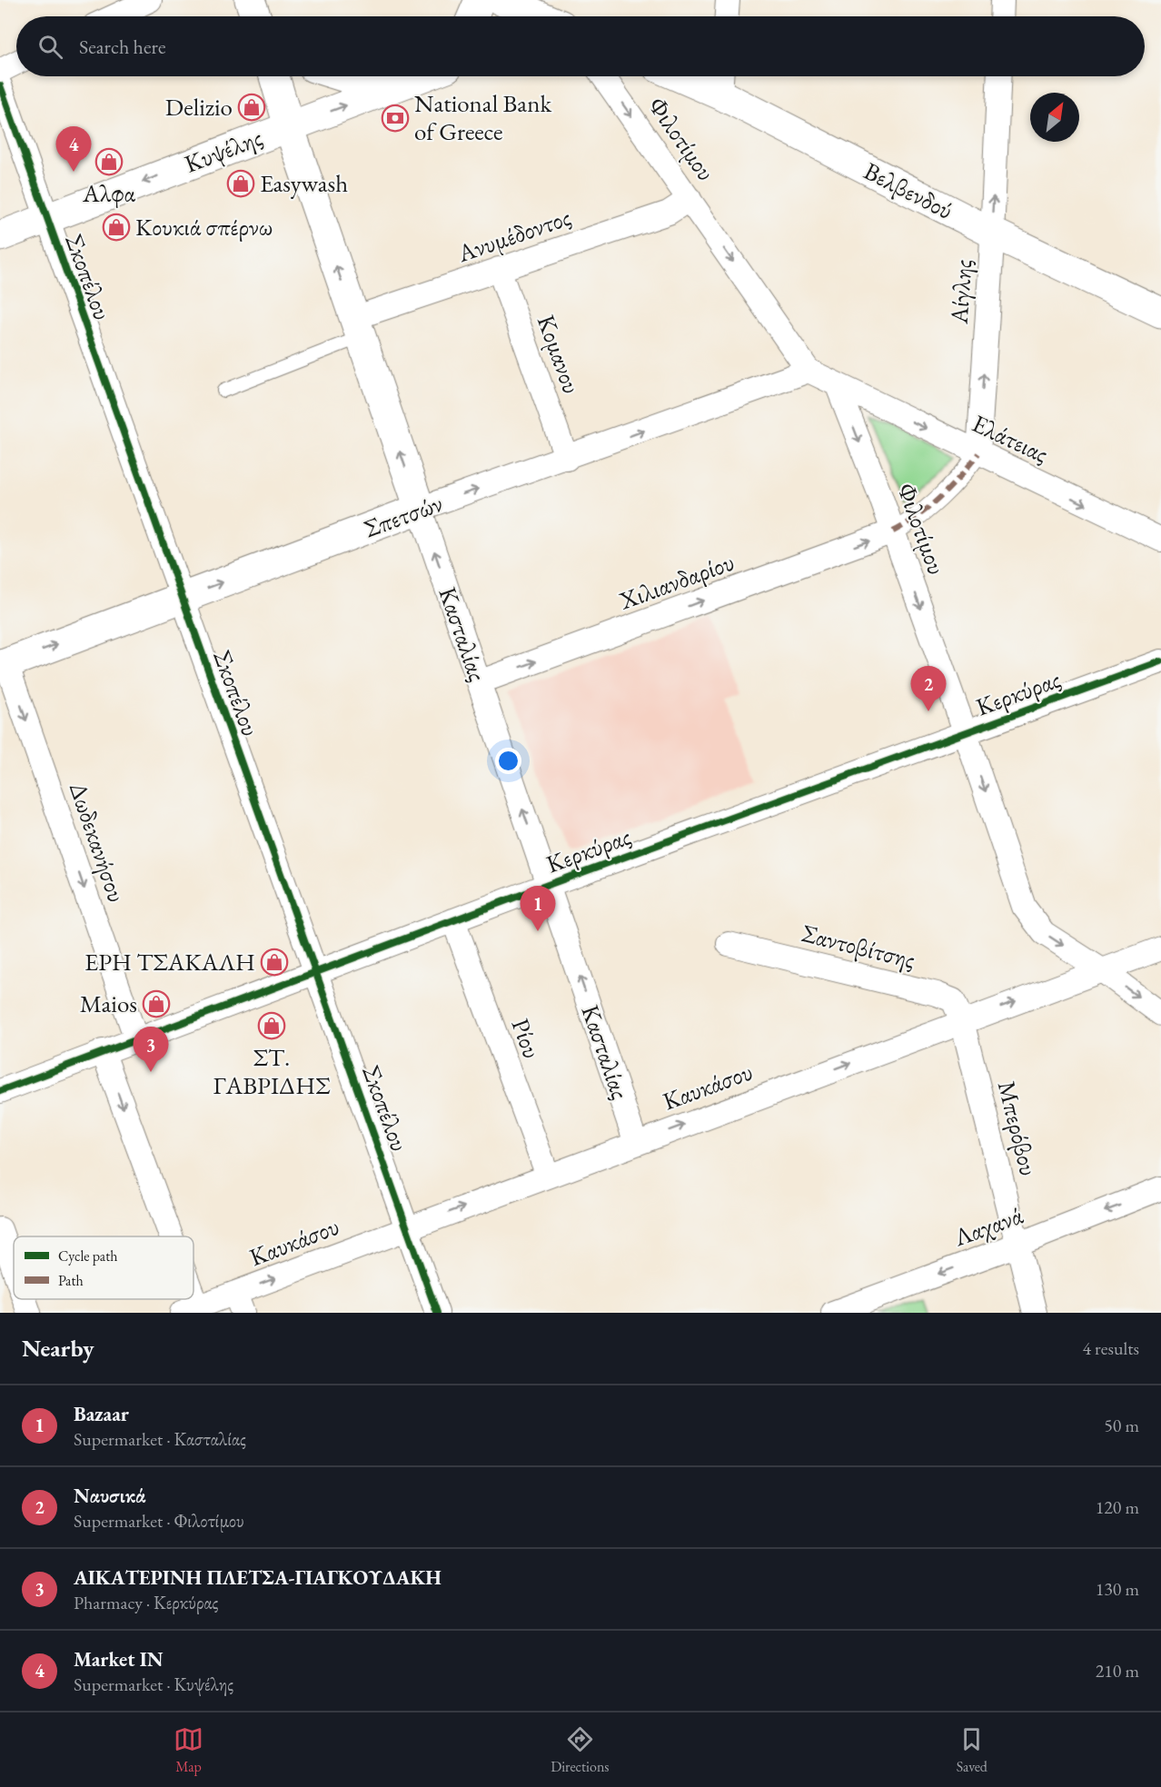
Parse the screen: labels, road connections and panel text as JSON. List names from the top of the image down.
{
  "streets": {
    "street": [
      "Φιλοτίμου",
      "Κυψέλης",
      "Βελβενδού",
      "Ανυμέδοντος",
      "Σκοπέλου",
      "Αίγλης",
      "Κομανου",
      "Ελάτειας",
      "Σπετσών",
      "Χιλιανδαρίου",
      "Κασταλίας",
      "Κερκύρας",
      "Δωδεκανήσου",
      "Σαντοβίτσης",
      "Ρίου",
      "Καυκάσου",
      "Μπερόβου",
      "Λαχανά"
    ]
  },
  "crossings": [
    ["Φιλοτίμου", "Ανυμέδοντος"],
    ["Φιλοτίμου", "Ελάτειας"],
    ["Φιλοτίμου", "Σπετσών"],
    ["Φιλοτίμου", "Χιλιανδαρίου"],
    ["Φιλοτίμου", "Κερκύρας"],
    ["Φιλοτίμου", "Καυκάσου"],
    ["Κυψέλης", "Σκοπέλου"],
    ["Κυψέλης", "Κασταλίας"],
    ["Βελβενδού", "Αίγλης"],
    ["Ανυμέδοντος", "Κομανου"],
    ["Ανυμέδοντος", "Κασταλίας"],
    ["Σκοπέλου", "Σπετσών"],
    ["Σκοπέλου", "Κερκύρας"],
    ["Σκοπέλου", "Καυκάσου"],
    ["Αίγλης", "Ελάτειας"],
    ["Κομανου", "Σπετσών"],
    ["Σπετσών", "Κασταλίας"],
    ["Σπετσών", "Δωδεκανήσου"],
    ["Χιλιανδαρίου", "Κασταλίας"],
    ["Κασταλίας", "Κερκύρας"],
    ["Κασταλίας", "Καυκάσου"],
    ["Κερκύρας", "Δωδεκανήσου"],
    ["Κερκύρας", "Ρίου"],
    ["Σαντοβίτσης", "Καυκάσου"],
    ["Σαντοβίτσης", "Μπερόβου"],
    ["Ρίου", "Καυκάσου"],
    ["Καυκάσου", "Μπερόβου"],
    ["Μπερόβου", "Λαχανά"]
  ],
  "one_way": [
    "Φιλοτίμου",
    "Αίγλης",
    "Ελάτειας",
    "Σπετσών",
    "Χιλιανδαρίου",
    "Κασταλίας",
    "Δωδεκανήσου",
    "Καυκάσου",
    "Λαχανά"
  ],
  "places": {
    "shop": [
      "Delizio",
      "Αλφα",
      "Easywash",
      "Κουκιά σπέρνω",
      "ΕΡΗ ΤΣΑΚΑΛΗ",
      "Maios",
      "ΣΤ. ΓΑΒΡΙΔΗΣ"
    ],
    "bank": ["National Bank of Greece"]
  },
  "legend": ["Cycle path", "Path"],
  "north": "top right",
  "page": {
    "search": "Search here",
    "pins": [
      "4",
      "2",
      "1",
      "3"
    ],
    "heading": ["Nearby", "4 results"],
    "list": [
      {
        "mark": "1",
        "name": "Bazaar",
        "note": "Supermarket · Κασταλίας",
        "value": "50 m"
      },
      {
        "mark": "2",
        "name": "Ναυσικά",
        "note": "Supermarket · Φιλοτίμου",
        "value": "120 m"
      },
      {
        "mark": "3",
        "name": "ΑΙΚΑΤΕΡΙΝΗ ΠΛΕΤΣΑ-ΓΙΑΓΚΟΥΔΑΚΗ",
        "note": "Pharmacy · Κερκύρας",
        "value": "130 m"
      },
      {
        "mark": "4",
        "name": "Market IN",
        "note": "Supermarket · Κυψέλης",
        "value": "210 m"
      }
    ],
    "nav": ["Map", "Directions", "Saved"]
  }
}
